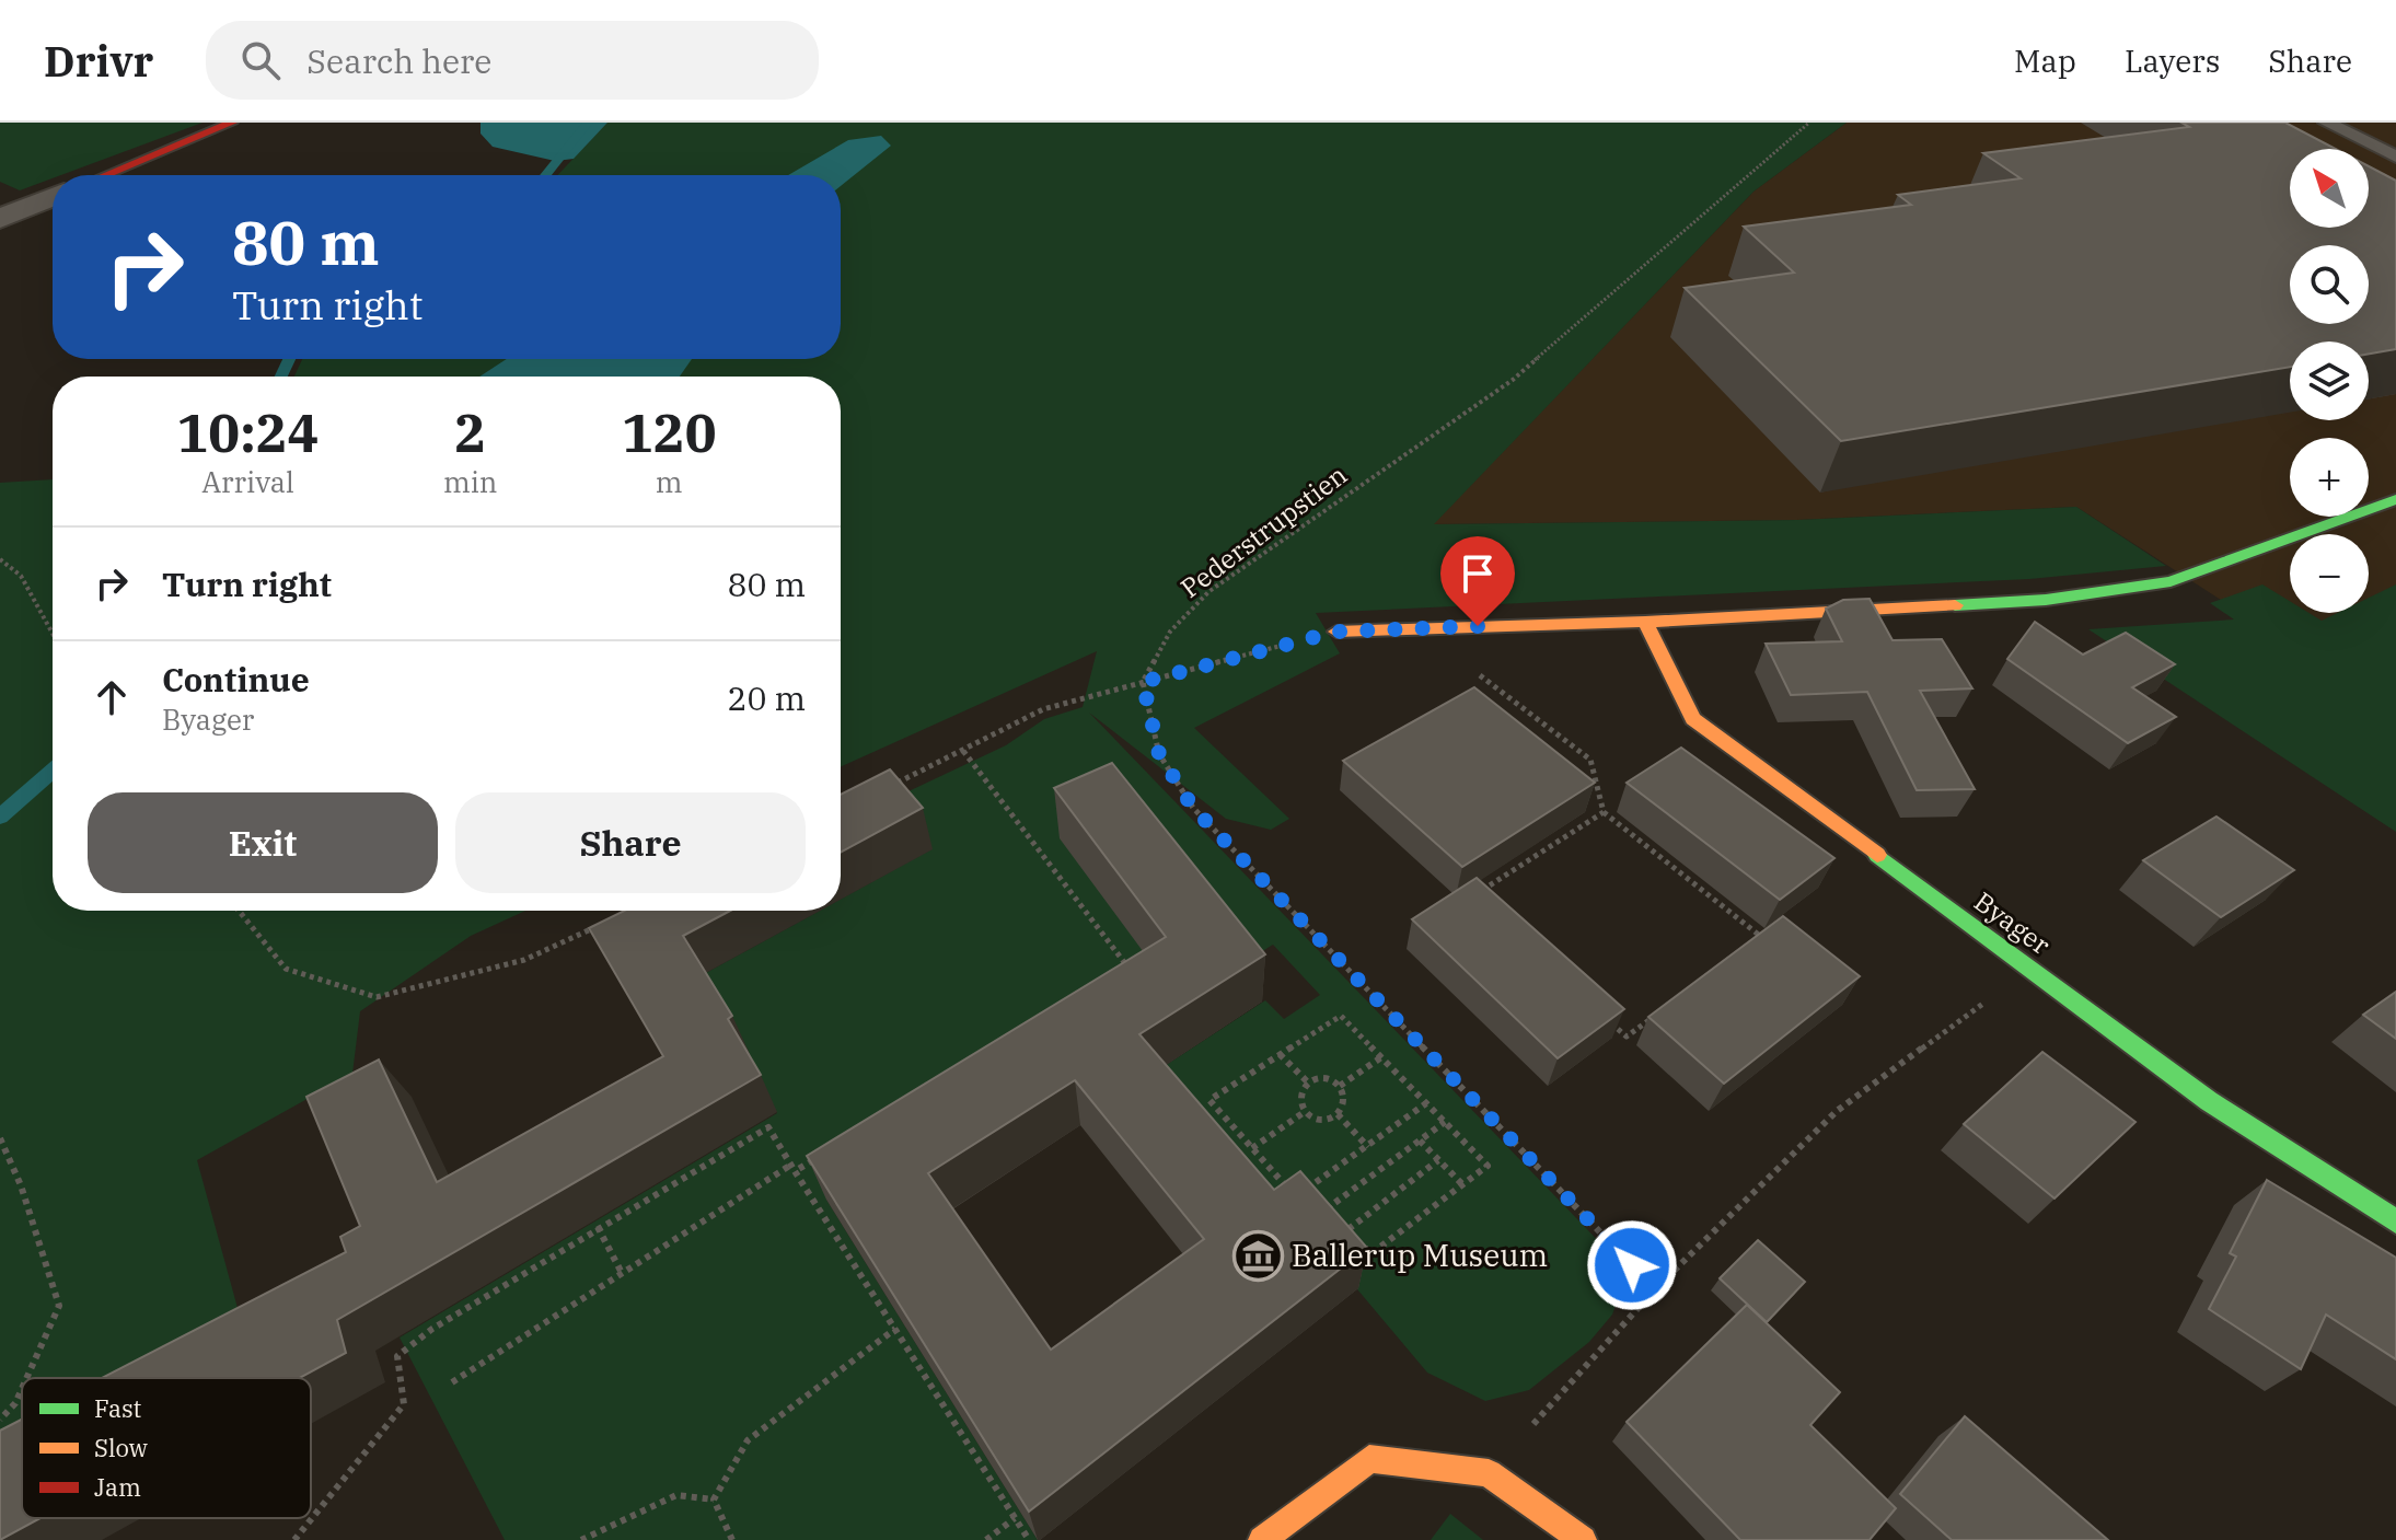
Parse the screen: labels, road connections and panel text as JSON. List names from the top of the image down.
{
  "streets": {
    "street": ["Byager"],
    "path": ["Pederstrupstien"]
  },
  "places": {
    "museum": ["Ballerup Museum"]
  },
  "legend": ["Fast", "Slow", "Jam"],
  "north": "top left",
  "page": {
    "header": "Drivr",
    "search": "Search here",
    "nav": ["Map", "Layers", "Share"],
    "map_buttons": ["+", "−"],
    "turn": ["80 m", "Turn right"],
    "eta": [
      "10:24",
      "Arrival",
      "2",
      "min",
      "120",
      "m"
    ],
    "list": [
      {
        "name": "Turn right",
        "value": "80 m"
      },
      {
        "name": "Continue",
        "note": "Byager",
        "value": "20 m"
      }
    ],
    "buttons": ["Exit", "Share"]
  }
}
